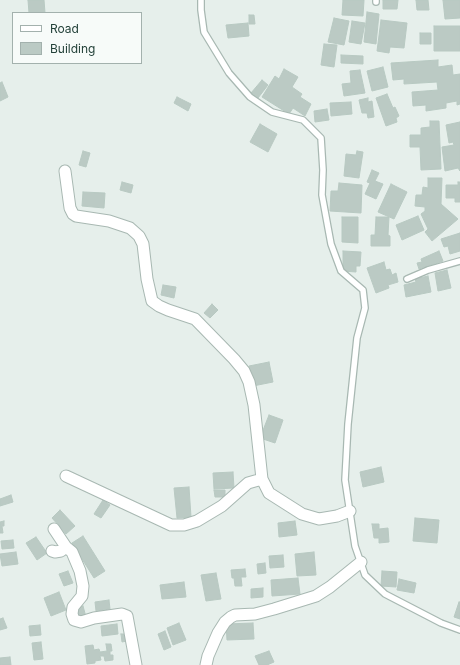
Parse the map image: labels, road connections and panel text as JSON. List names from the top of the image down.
{
  "legend": ["Road", "Building"]
}
